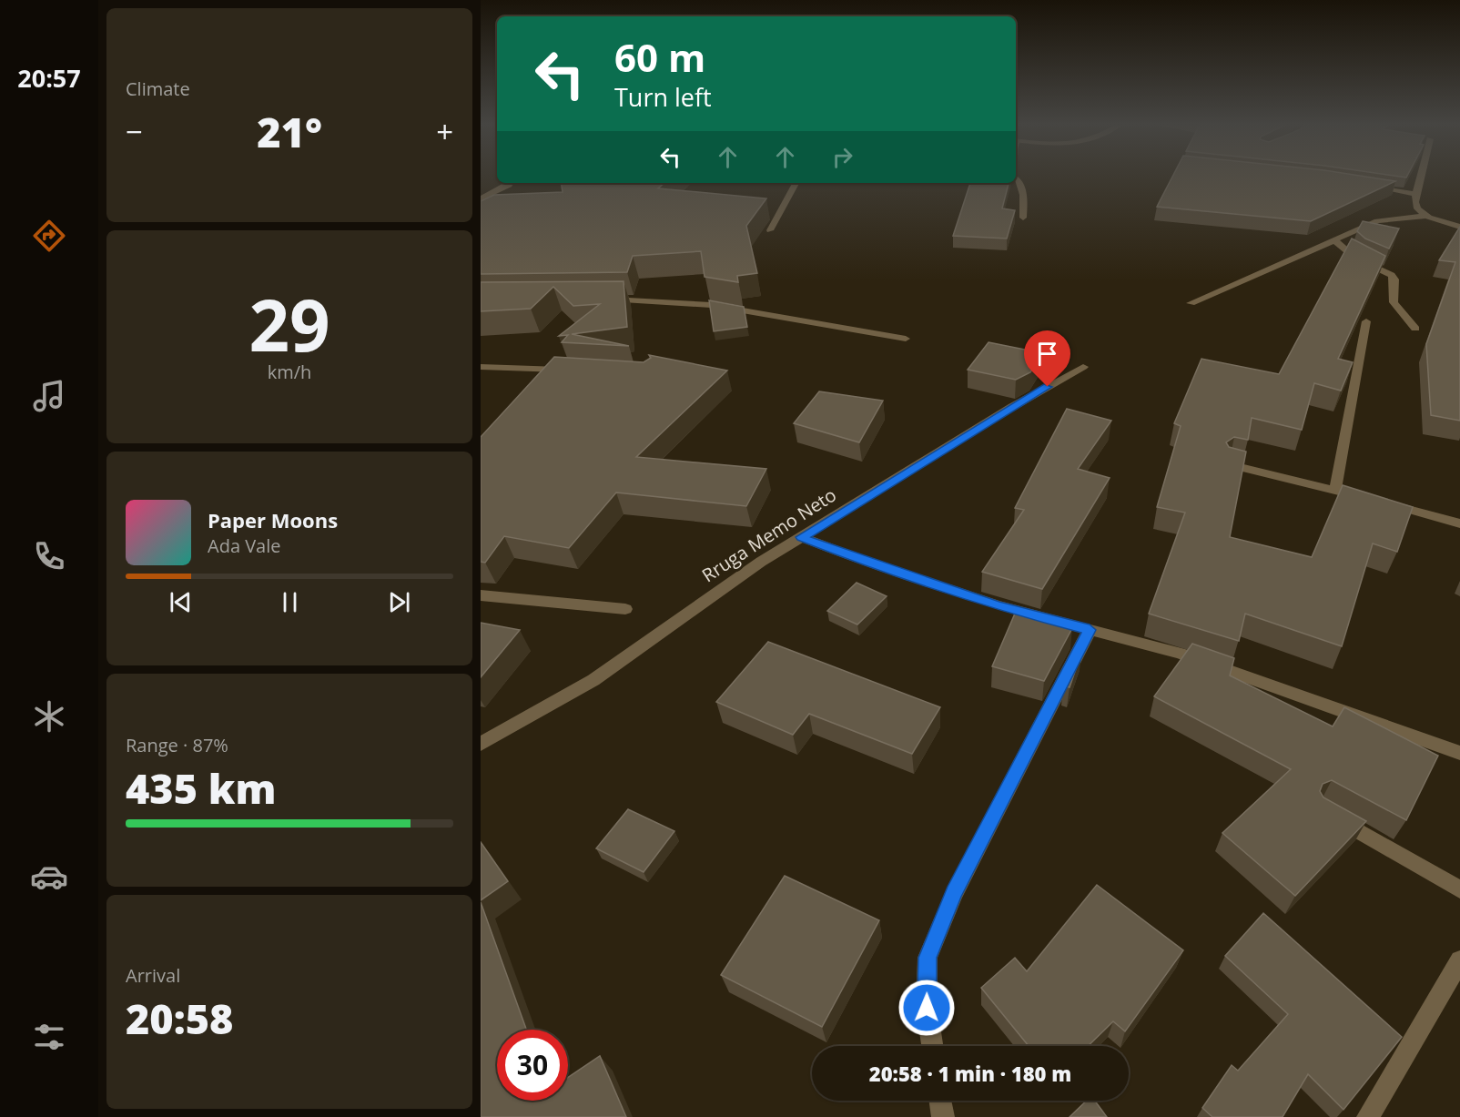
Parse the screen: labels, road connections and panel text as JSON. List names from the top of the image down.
{
  "streets": {
    "street": ["Rruga Memo Neto"]
  },
  "page": {
    "tabs": "20:57",
    "tile": [
      "Climate",
      ["29", "km/h"],
      ["Range · 87%", "435 km"],
      ["Arrival", "20:58"]
    ],
    "turn": ["60 m", "Turn left"],
    "heat": ["−", "21°", "+"],
    "song": ["Paper Moons", "Ada Vale"],
    "limit": "30",
    "trip": "20:58 · 1 min · 180 m"
  }
}
